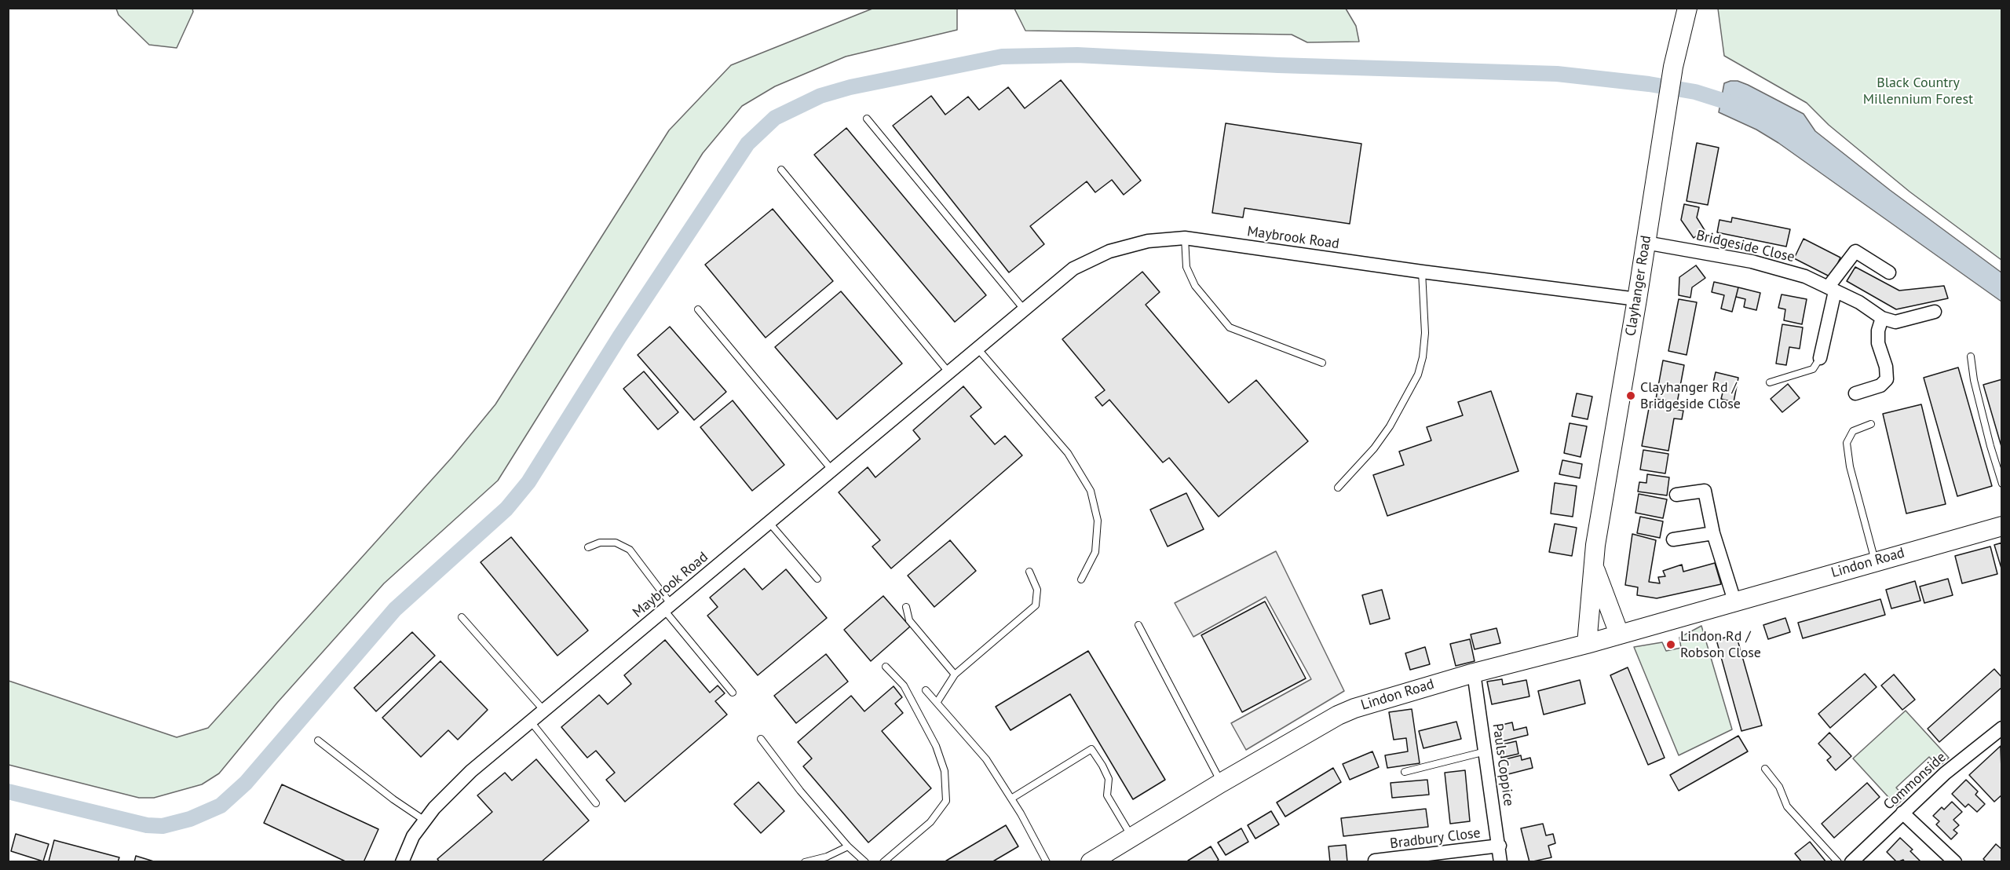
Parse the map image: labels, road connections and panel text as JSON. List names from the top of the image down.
{
  "streets": {
    "main road": ["Clayhanger Road", "Lindon Road"],
    "street": [
      "Maybrook Road",
      "Bridgeside Close",
      "Pauls Coppice",
      "Commonside",
      "Bradbury Close"
    ]
  },
  "crossings": [
    ["Maybrook Road", "Clayhanger Road"],
    ["Bridgeside Close", "Clayhanger Road"],
    ["Clayhanger Road", "Lindon Road"],
    ["Lindon Road", "Pauls Coppice"],
    ["Pauls Coppice", "Bradbury Close"]
  ],
  "parks": ["Black Country Millennium Forest"],
  "places": ["Clayhanger Rd / Bridgeside Close", "Lindon Rd / Robson Close"]
}
